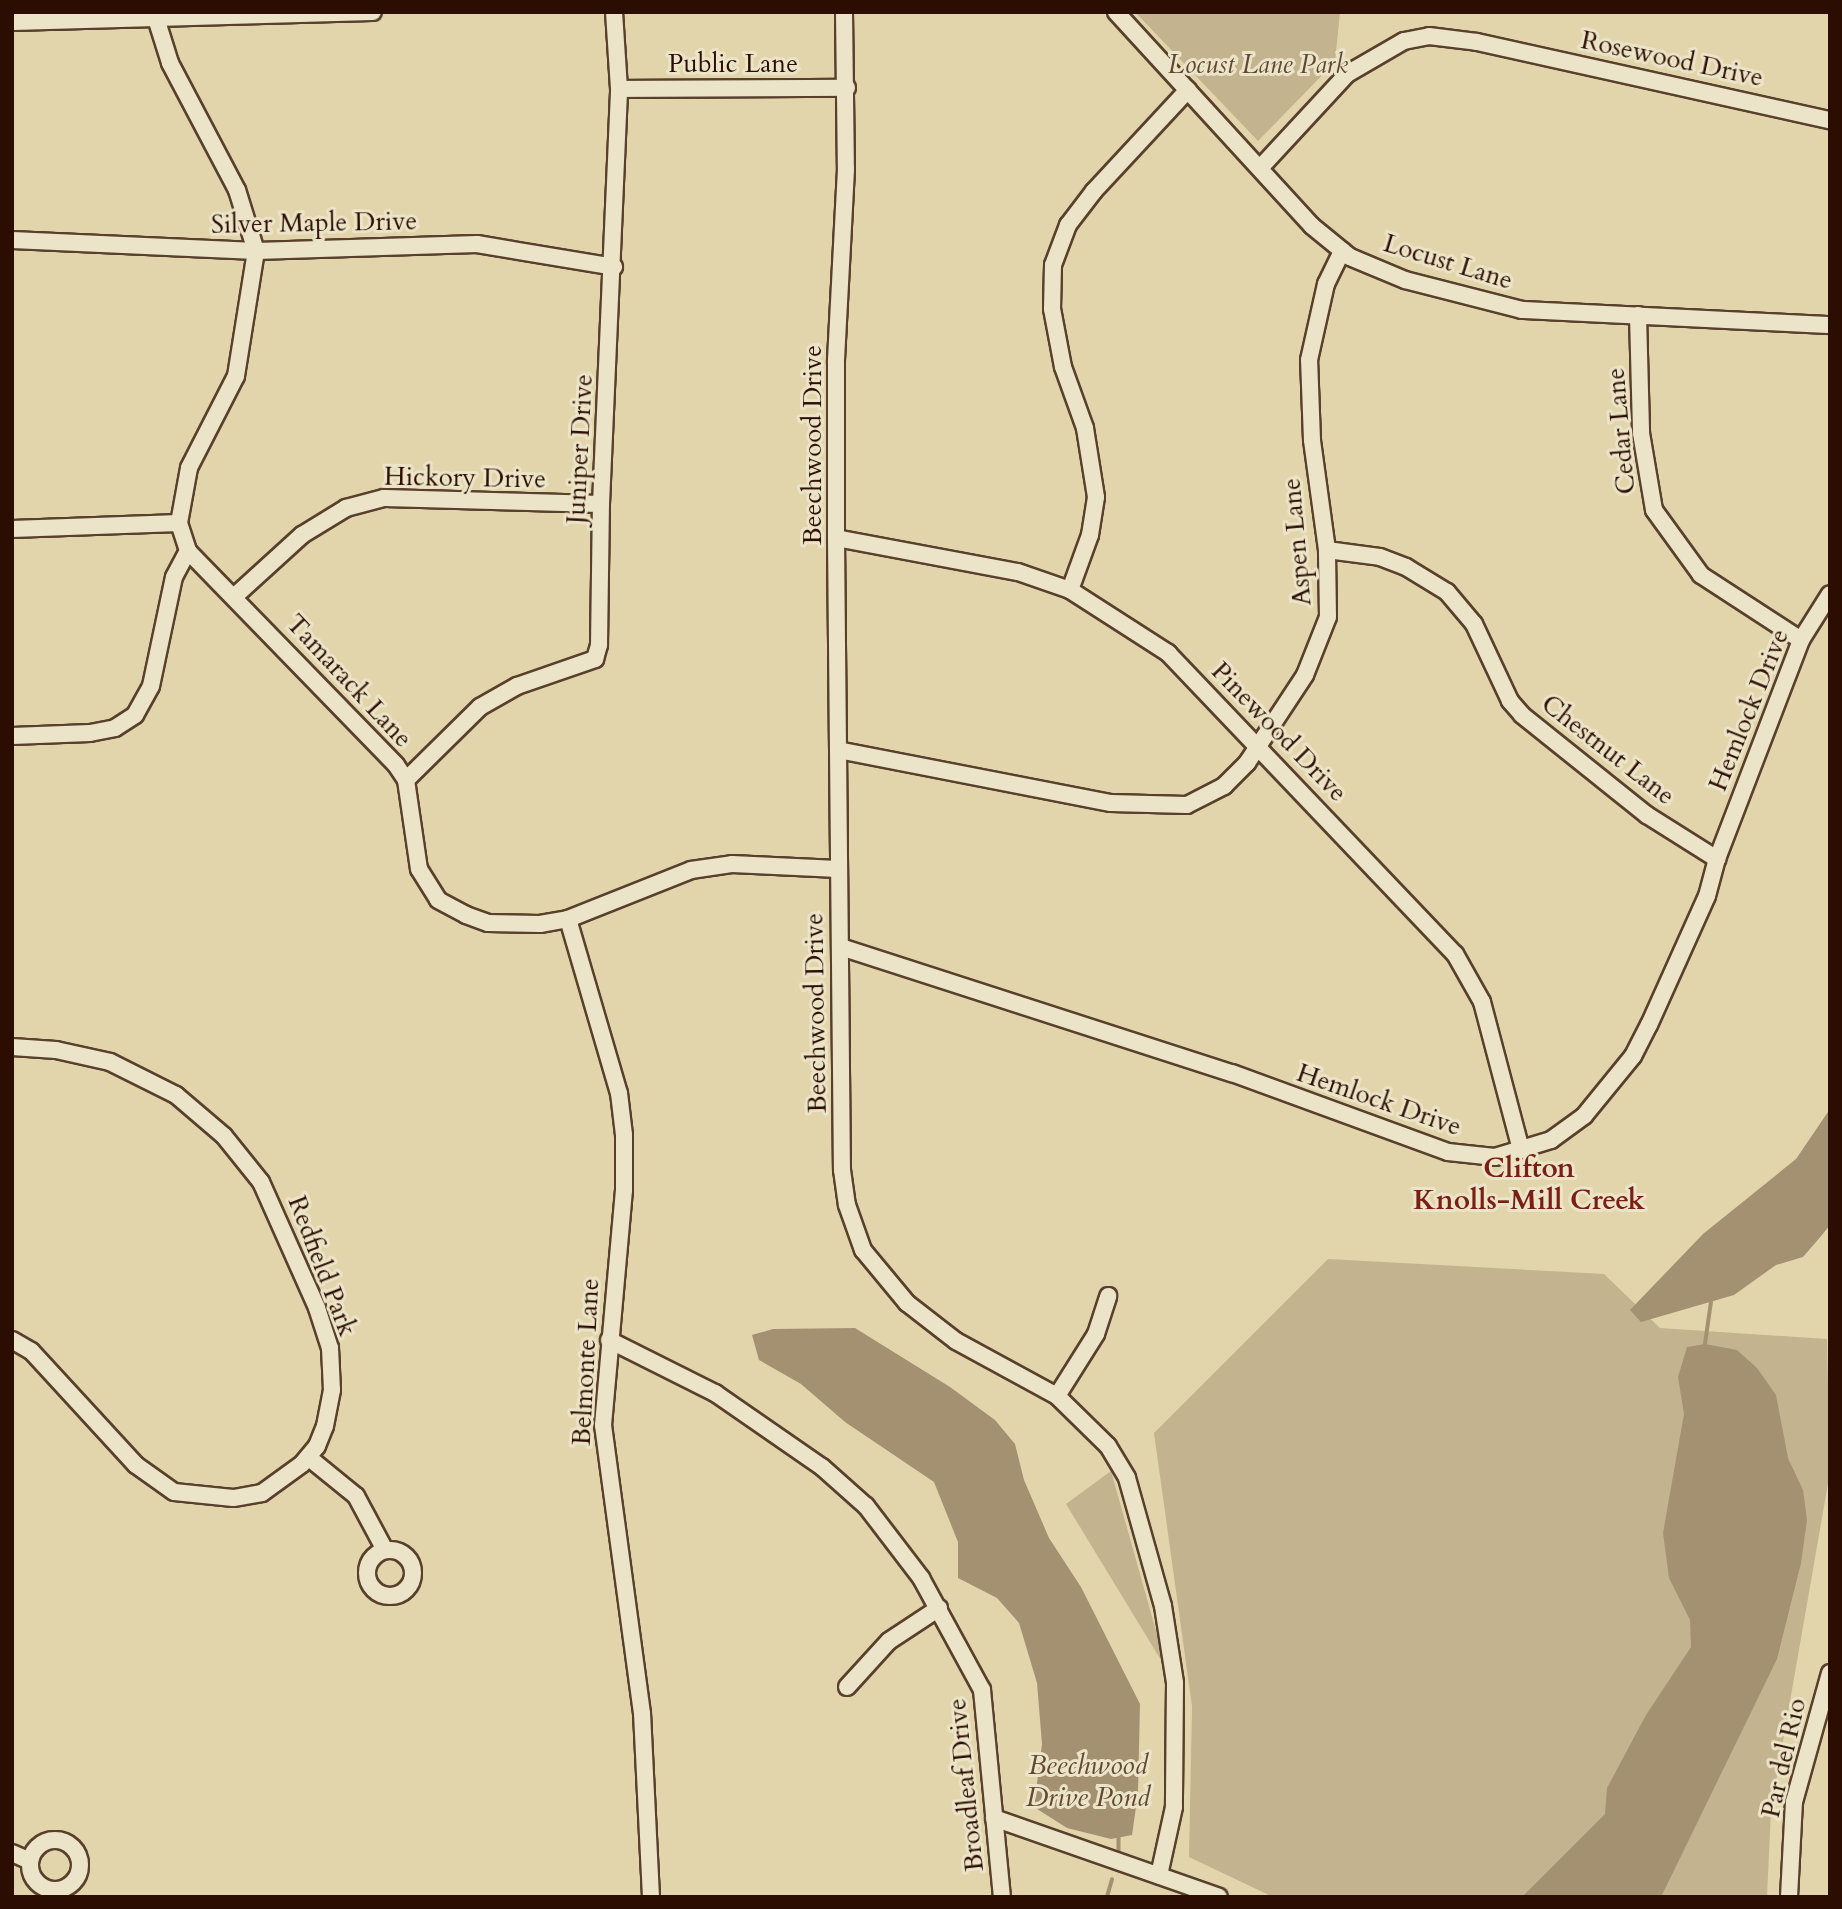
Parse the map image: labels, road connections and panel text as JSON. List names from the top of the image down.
{
  "streets": {
    "street": [
      "Rosewood Drive",
      "Public Lane",
      "Silver Maple Drive",
      "Locust Lane",
      "Cedar Lane",
      "Beechwood Drive",
      "Juniper Drive",
      "Hickory Drive",
      "Aspen Lane",
      "Tamarack Lane",
      "Hemlock Drive",
      "Pinewood Drive",
      "Chestnut Lane",
      "Redfield Park",
      "Belmonte Lane",
      "Par del Rio",
      "Broadleaf Drive"
    ]
  },
  "crossings": [
    ["Rosewood Drive", "Locust Lane"],
    ["Public Lane", "Beechwood Drive"],
    ["Public Lane", "Juniper Drive"],
    ["Silver Maple Drive", "Juniper Drive"],
    ["Locust Lane", "Cedar Lane"],
    ["Locust Lane", "Aspen Lane"],
    ["Cedar Lane", "Hemlock Drive"],
    ["Beechwood Drive", "Aspen Lane"],
    ["Beechwood Drive", "Tamarack Lane"],
    ["Beechwood Drive", "Hemlock Drive"],
    ["Beechwood Drive", "Pinewood Drive"],
    ["Juniper Drive", "Hickory Drive"],
    ["Juniper Drive", "Tamarack Lane"],
    ["Hickory Drive", "Tamarack Lane"],
    ["Aspen Lane", "Pinewood Drive"],
    ["Aspen Lane", "Chestnut Lane"],
    ["Tamarack Lane", "Belmonte Lane"],
    ["Hemlock Drive", "Pinewood Drive"],
    ["Hemlock Drive", "Chestnut Lane"],
    ["Belmonte Lane", "Broadleaf Drive"]
  ],
  "districts": ["Clifton Knolls-Mill Creek"],
  "water": ["Beechwood Drive Pond"],
  "parks": ["Locust Lane Park"]
}
